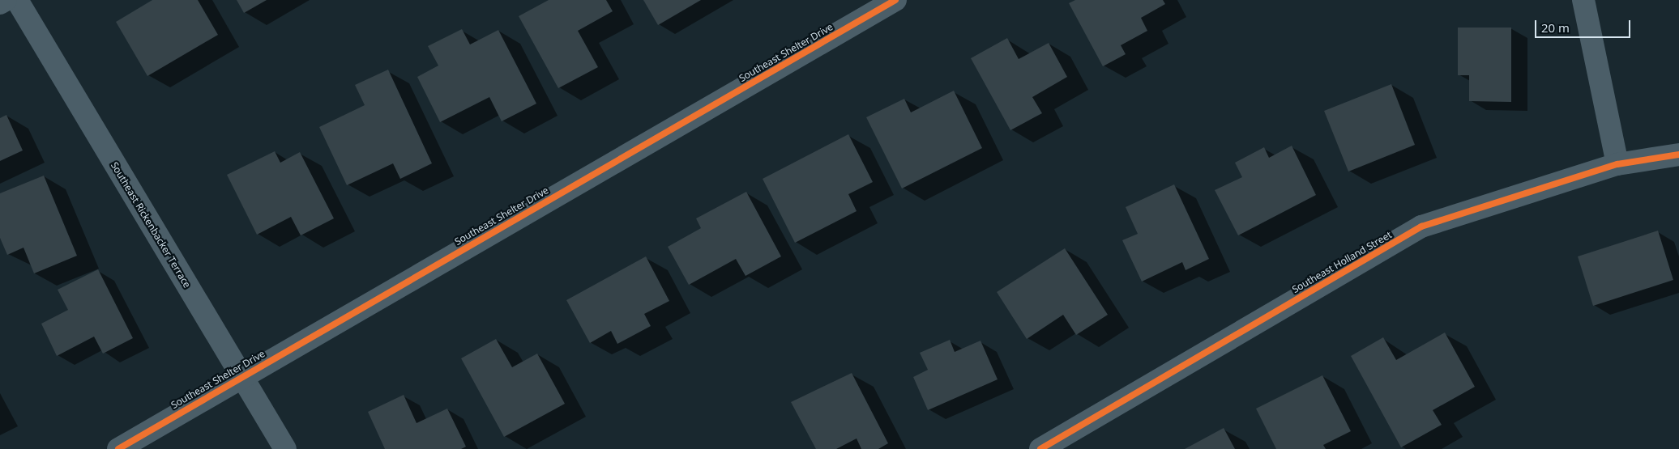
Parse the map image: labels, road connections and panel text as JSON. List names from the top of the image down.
{
  "streets": {
    "street": ["Southeast Shelter Drive", "Southeast Rickenbacker Terrace", "Southeast Holland Street"]
  },
  "crossings": [
    ["Southeast Shelter Drive", "Southeast Rickenbacker Terrace"]
  ],
  "scale_bar": "20 m"
}
